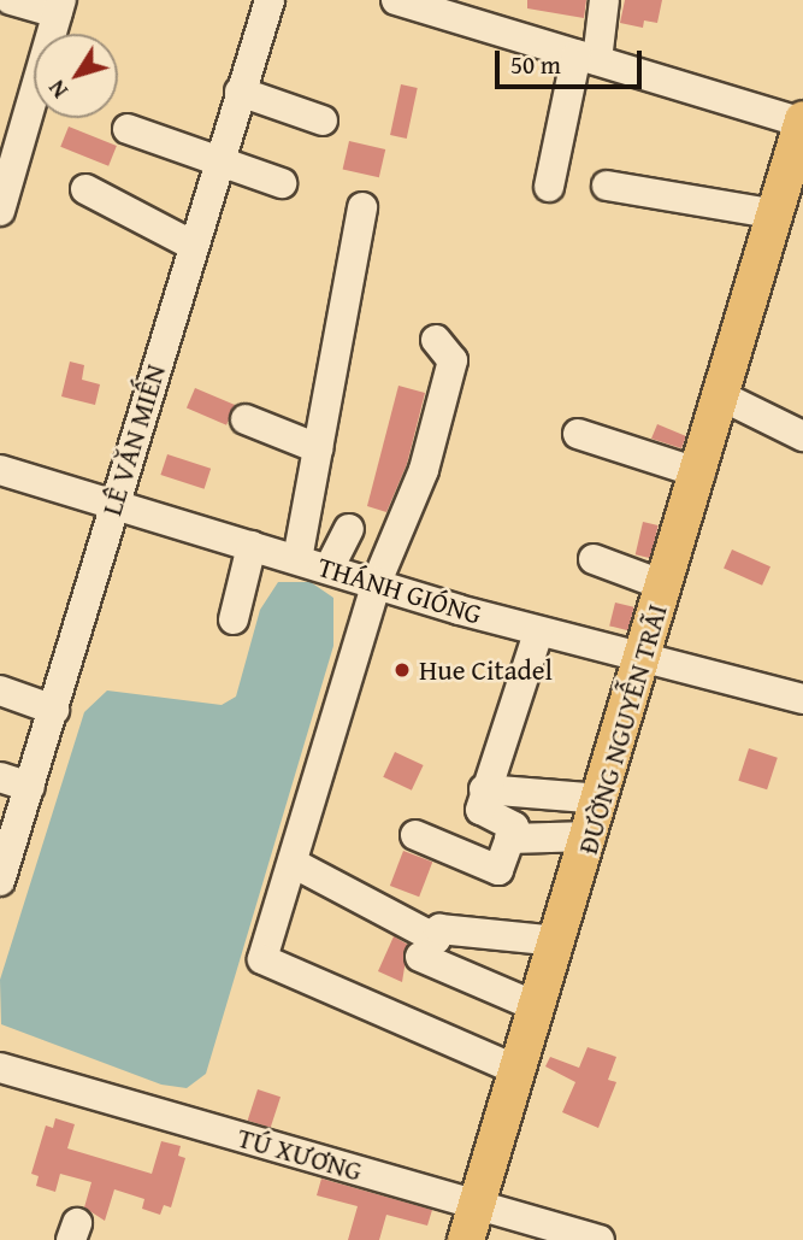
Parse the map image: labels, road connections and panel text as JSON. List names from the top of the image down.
{
  "streets": {
    "main road": ["ĐƯỜNG NGUYỄN TRÃI"],
    "street": ["LÊ VĂN MIẾN", "THÁNH GIÓNG", "TÚ XƯƠNG"]
  },
  "crossings": [
    ["LÊ VĂN MIẾN", "THÁNH GIÓNG"],
    ["THÁNH GIÓNG", "ĐƯỜNG NGUYỄN TRÃI"],
    ["ĐƯỜNG NGUYỄN TRÃI", "TÚ XƯƠNG"]
  ],
  "places": ["Hue Citadel"],
  "scale_bar": "50 m",
  "north": "bottom left"
}
